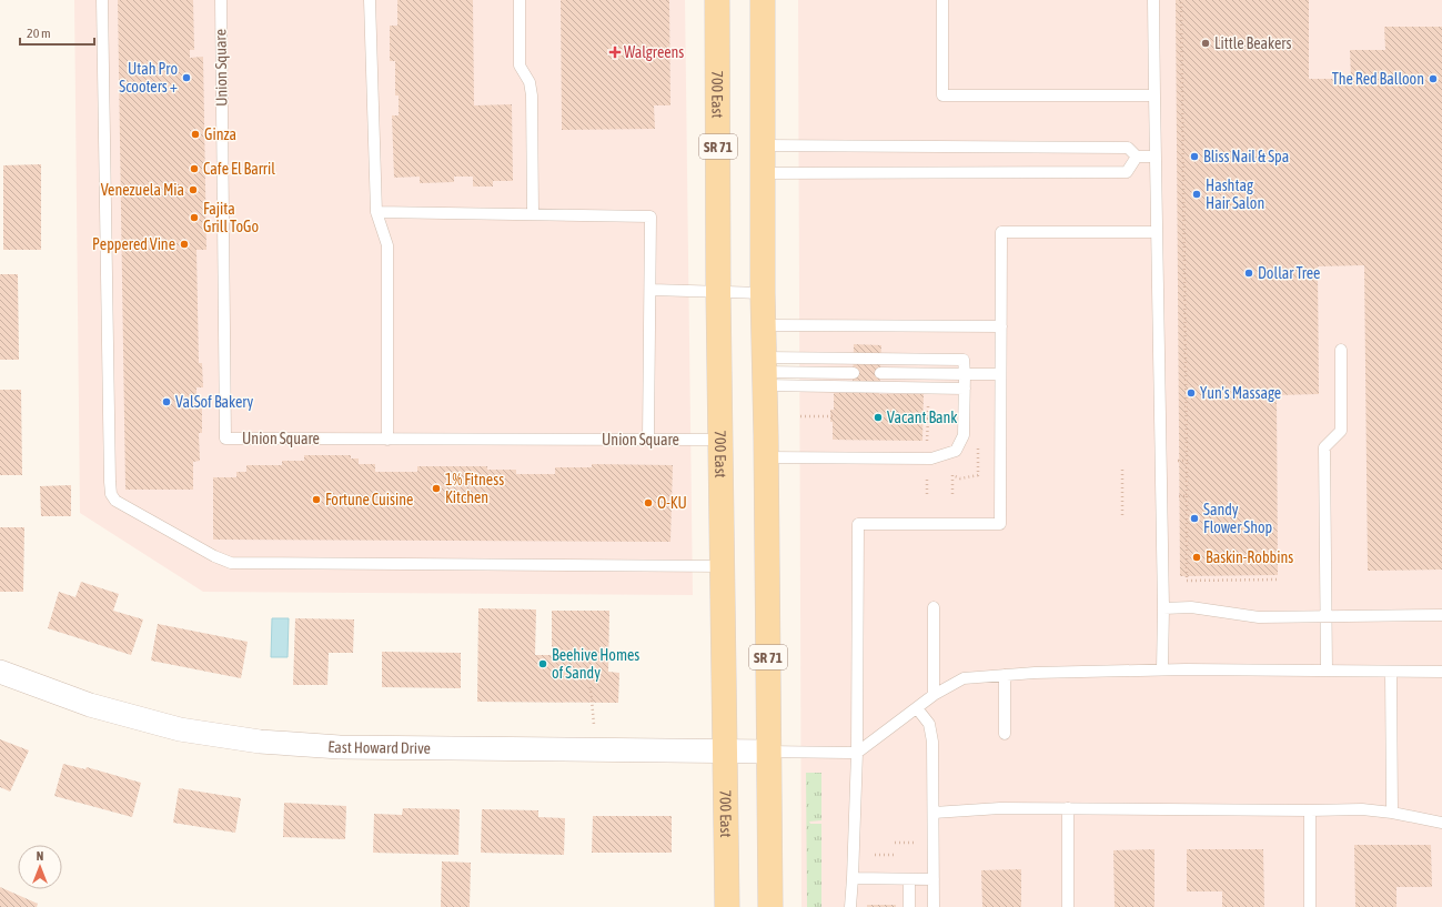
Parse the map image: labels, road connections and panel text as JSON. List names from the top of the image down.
{
  "streets": {
    "main road": ["700 East", "SR 71"],
    "street": ["East Howard Drive"],
    "lane": ["Union Square"]
  },
  "crossings": [
    ["Union Square", "700 East"],
    ["700 East", "East Howard Drive"],
    ["SR 71", "East Howard Drive"]
  ],
  "places": {
    "other": [
      "Little Beakers",
      "Utah Pro Scooters +",
      "The Red Balloon",
      "Ginza",
      "Bliss Nail & Spa",
      "Cafe El Barril",
      "Venezuela Mia",
      "Hashtag Hair Salon",
      "Fajita Grill ToGo",
      "Peppered Vine",
      "Dollar Tree",
      "Yun's Massage",
      "ValSof Bakery",
      "Vacant Bank",
      "1% Fitness Kitchen",
      "Fortune Cuisine",
      "O-KU",
      "Sandy Flower Shop",
      "Baskin-Robbins",
      "Beehive Homes of Sandy"
    ],
    "health": ["Walgreens"]
  },
  "scale_bar": "20 m",
  "north": "top"
}
